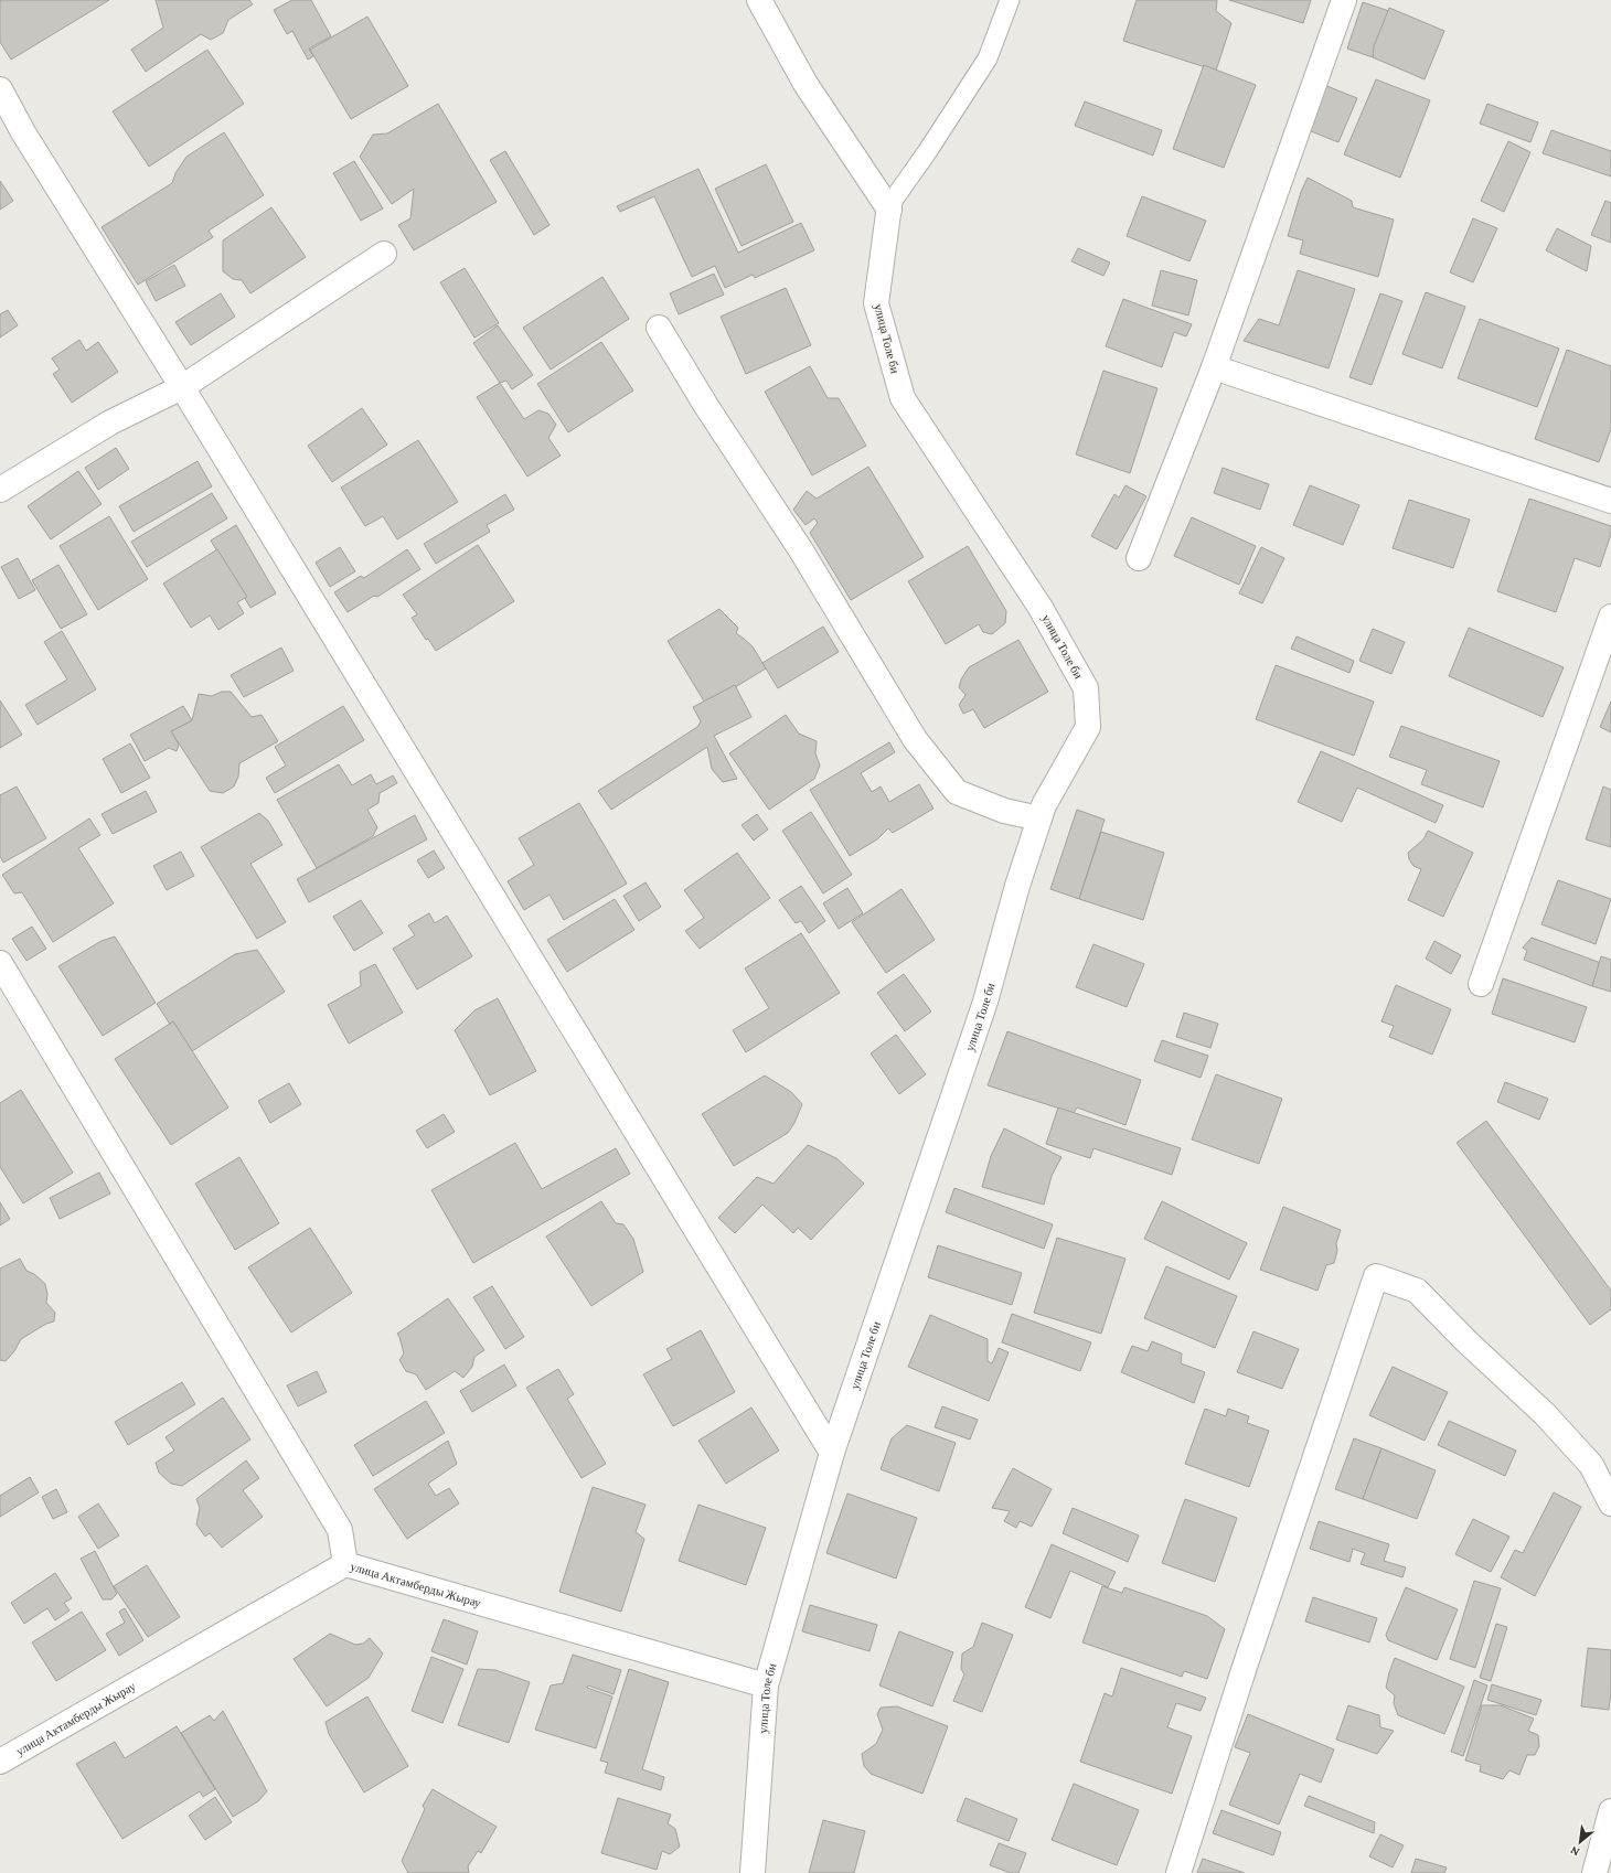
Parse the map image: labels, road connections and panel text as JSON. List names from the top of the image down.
{
  "streets": {
    "street": ["улица Толе би", "улица Актамберды Жырау"]
  },
  "crossings": [
    ["улица Толе би", "улица Актамберды Жырау"]
  ],
  "north": "bottom left"
}
